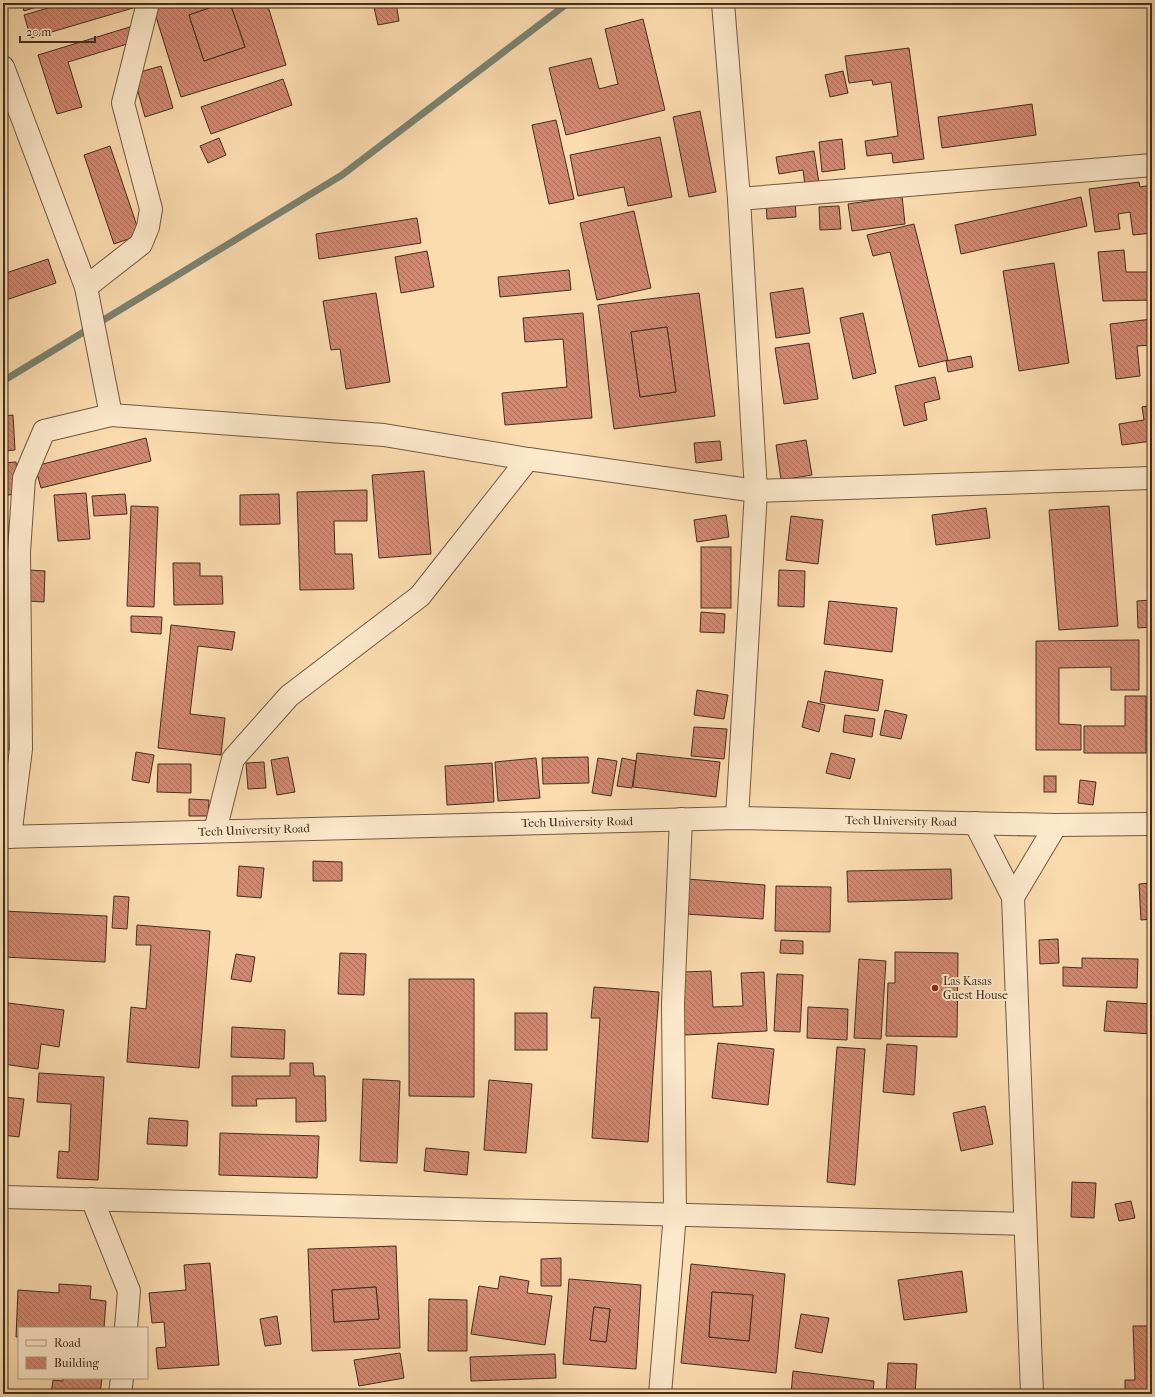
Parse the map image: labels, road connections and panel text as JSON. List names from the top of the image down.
{
  "streets": {
    "street": ["Tech University Road"]
  },
  "places": ["Las Kasas Guest House"],
  "legend": ["Road", "Building"],
  "scale_bar": "20 m"
}
